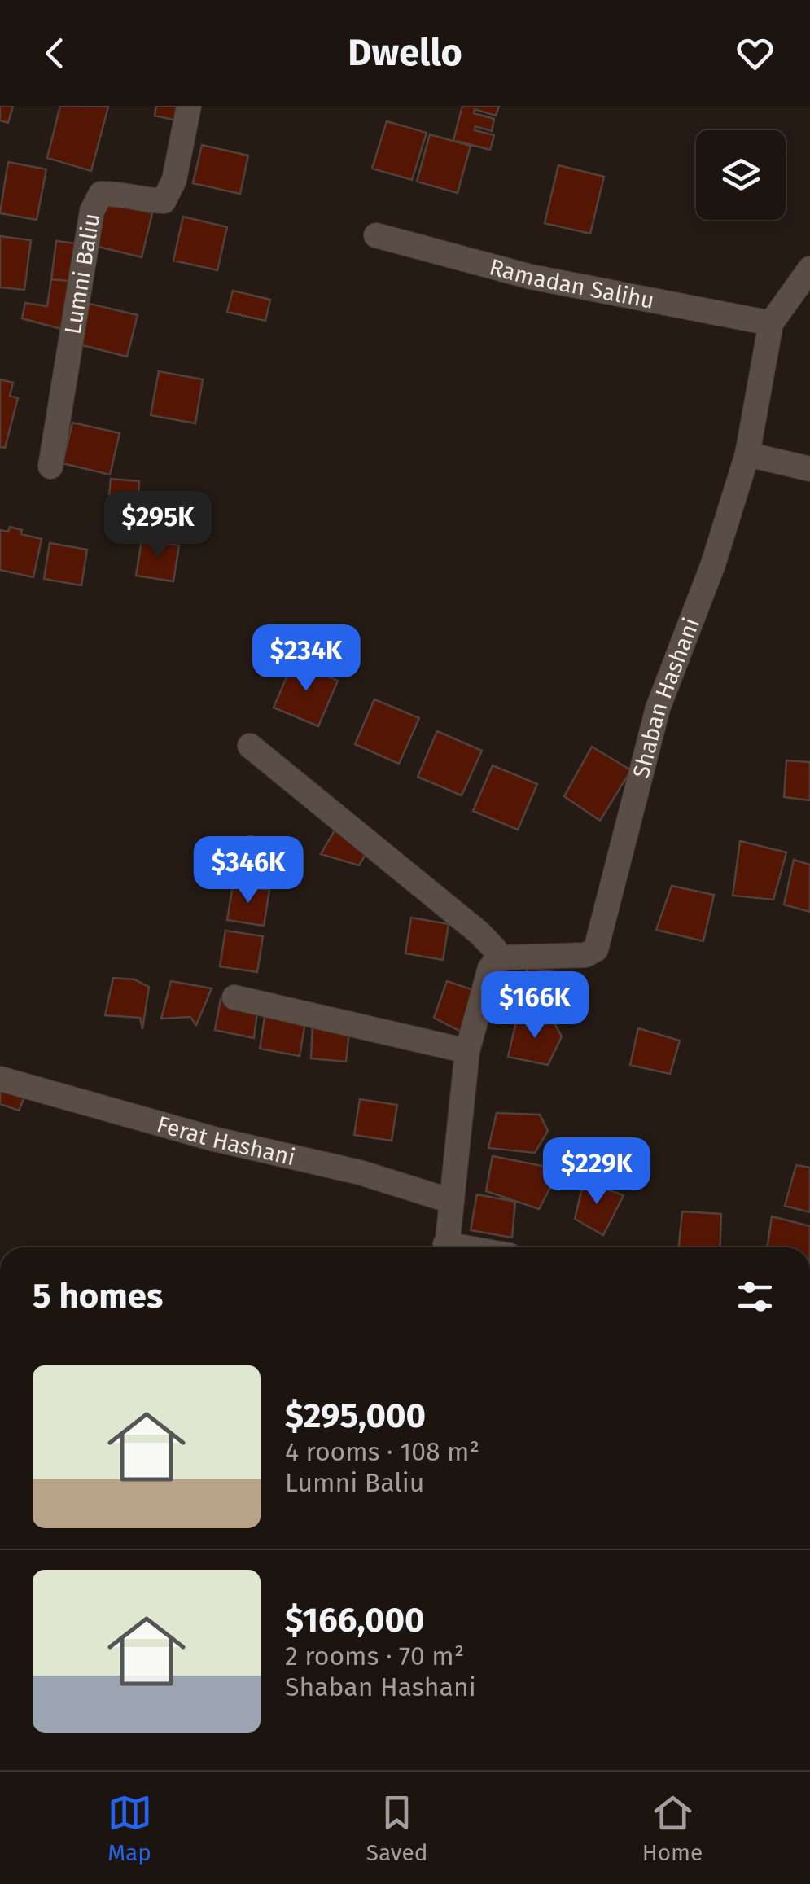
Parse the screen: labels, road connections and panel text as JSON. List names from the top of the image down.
{
  "streets": {
    "street": [
      "Lumni Baliu",
      "Ramadan Salihu",
      "Shaban Hashani",
      "Ferat Hashani"
    ]
  },
  "crossings": [
    ["Ramadan Salihu", "Shaban Hashani"]
  ],
  "page": {
    "header": "Dwello",
    "price": [
      "$295K",
      "$234K",
      "$346K",
      "$166K",
      "$229K"
    ],
    "heading": "5 homes",
    "list": [
      {
        "name": "$295,000",
        "note": "4 rooms · 108 m² · Lumni Baliu"
      },
      {
        "name": "$166,000",
        "note": "2 rooms · 70 m² · Shaban Hashani"
      }
    ],
    "tabs": ["Map", "Saved", "Home"]
  }
}
